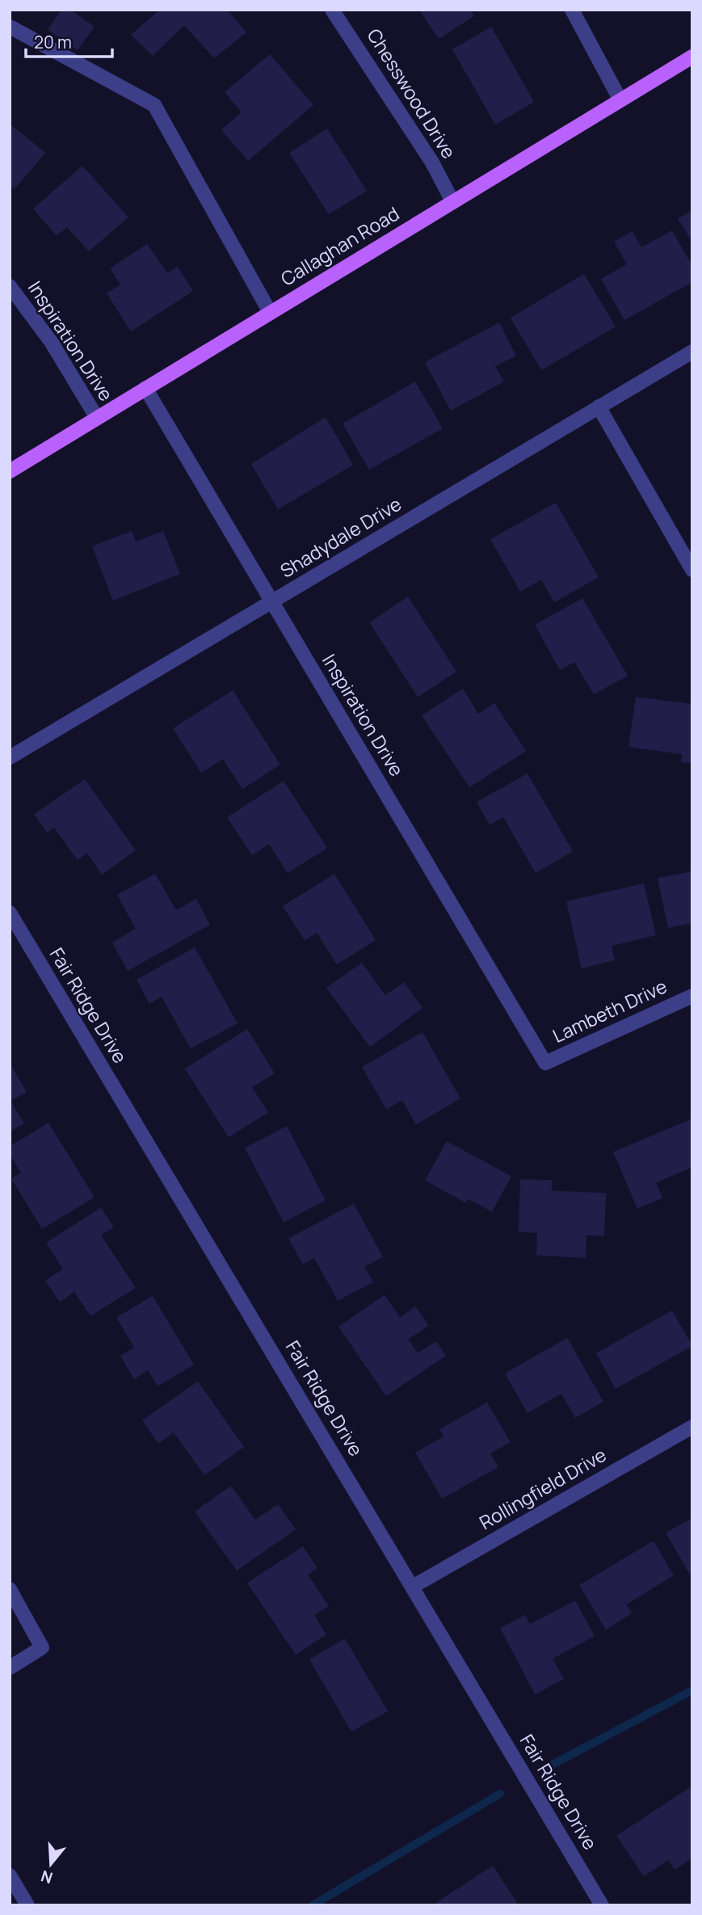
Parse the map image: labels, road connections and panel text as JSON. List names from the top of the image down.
{
  "streets": {
    "main road": ["Callaghan Road"],
    "street": [
      "Chesswood Drive",
      "Inspiration Drive",
      "Shadydale Drive",
      "Fair Ridge Drive",
      "Lambeth Drive",
      "Rollingfield Drive"
    ]
  },
  "crossings": [
    ["Chesswood Drive", "Callaghan Road"],
    ["Callaghan Road", "Inspiration Drive"],
    ["Inspiration Drive", "Shadydale Drive"],
    ["Inspiration Drive", "Lambeth Drive"],
    ["Fair Ridge Drive", "Rollingfield Drive"]
  ],
  "scale_bar": "20 m",
  "north": "bottom"
}
